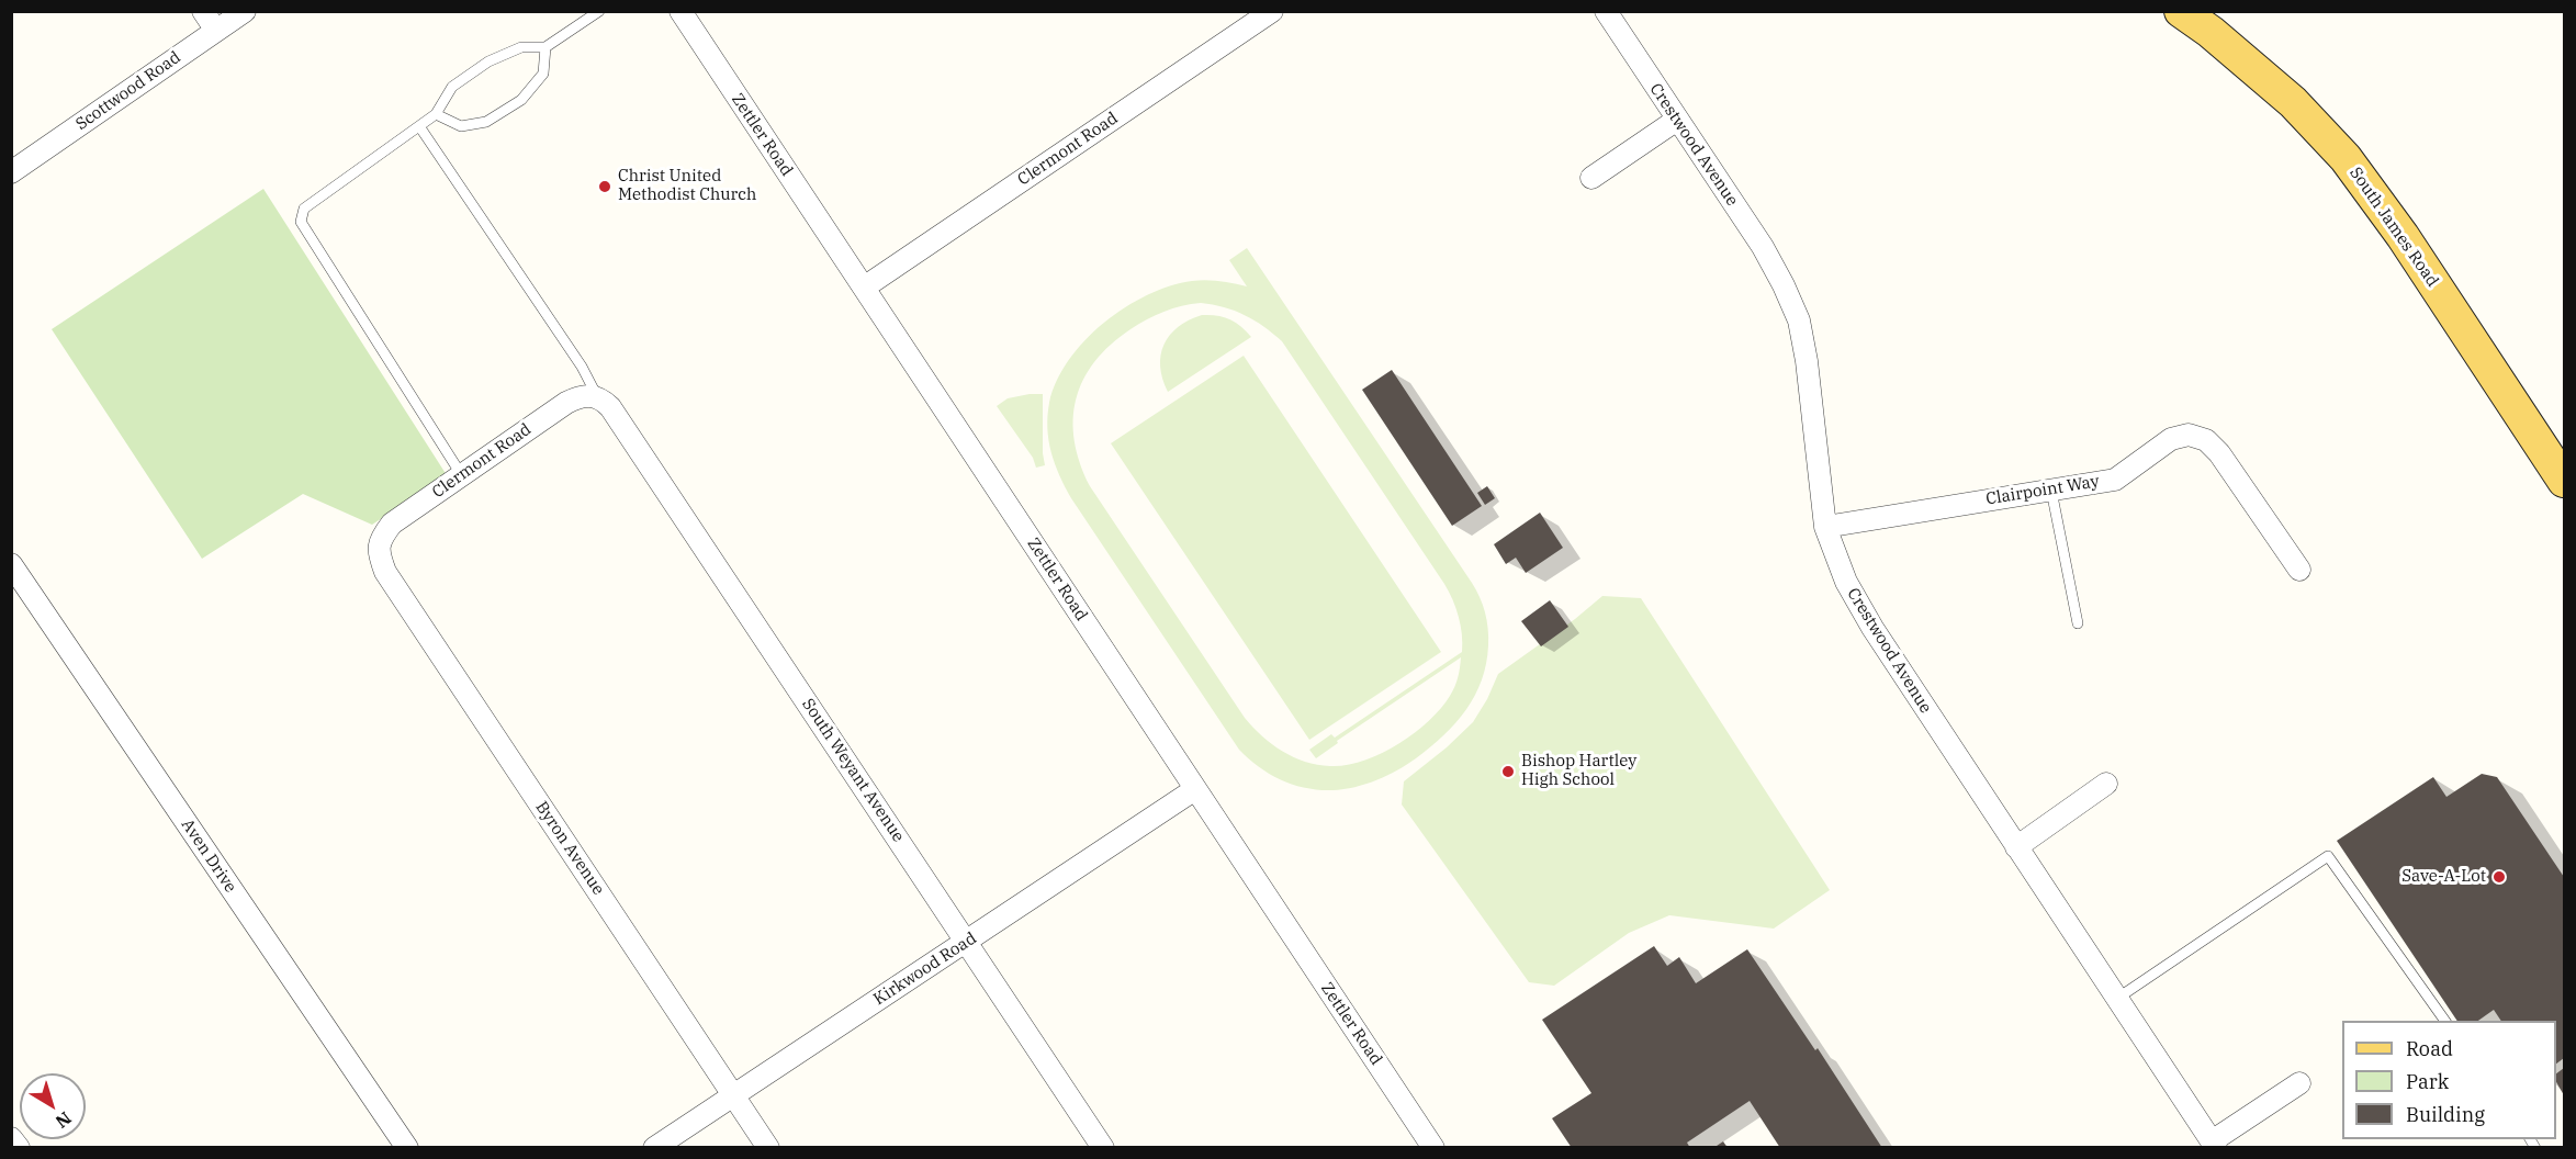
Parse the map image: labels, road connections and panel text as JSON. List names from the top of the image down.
{
  "streets": {
    "main road": ["South James Road"],
    "street": [
      "Scottwood Road",
      "Zettler Road",
      "Crestwood Avenue",
      "Clermont Road",
      "Clairpoint Way",
      "South Weyant Avenue",
      "Byron Avenue",
      "Aven Drive",
      "Kirkwood Road"
    ]
  },
  "crossings": [
    ["Zettler Road", "Clermont Road"],
    ["Zettler Road", "Kirkwood Road"],
    ["Crestwood Avenue", "Clairpoint Way"],
    ["Clermont Road", "South Weyant Avenue"],
    ["Clermont Road", "Byron Avenue"],
    ["South Weyant Avenue", "Kirkwood Road"],
    ["Byron Avenue", "Kirkwood Road"]
  ],
  "places": ["Christ United Methodist Church", "Bishop Hartley High School", "Save-A-Lot"],
  "legend": ["Road", "Park", "Building"],
  "north": "bottom right"
}
